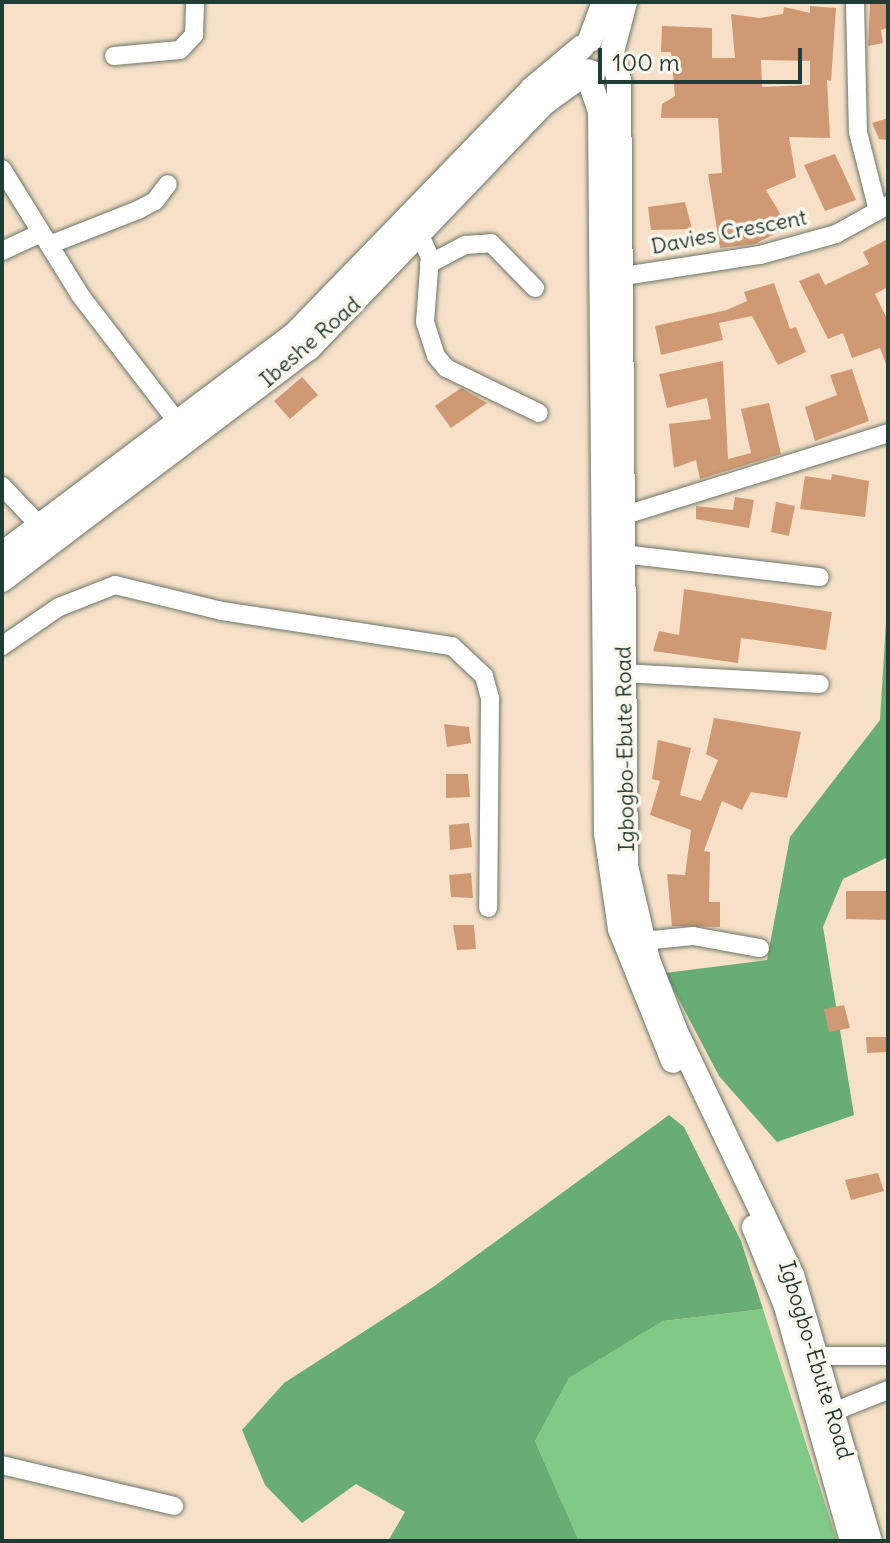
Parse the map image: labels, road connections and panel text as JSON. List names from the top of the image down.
{
  "streets": {
    "main road": ["Ibeshe Road", "Igbogbo-Ebute Road"],
    "street": ["Davies Crescent"]
  },
  "crossings": [
    ["Davies Crescent", "Igbogbo-Ebute Road"],
    ["Ibeshe Road", "Igbogbo-Ebute Road"]
  ],
  "scale_bar": "100 m"
}
